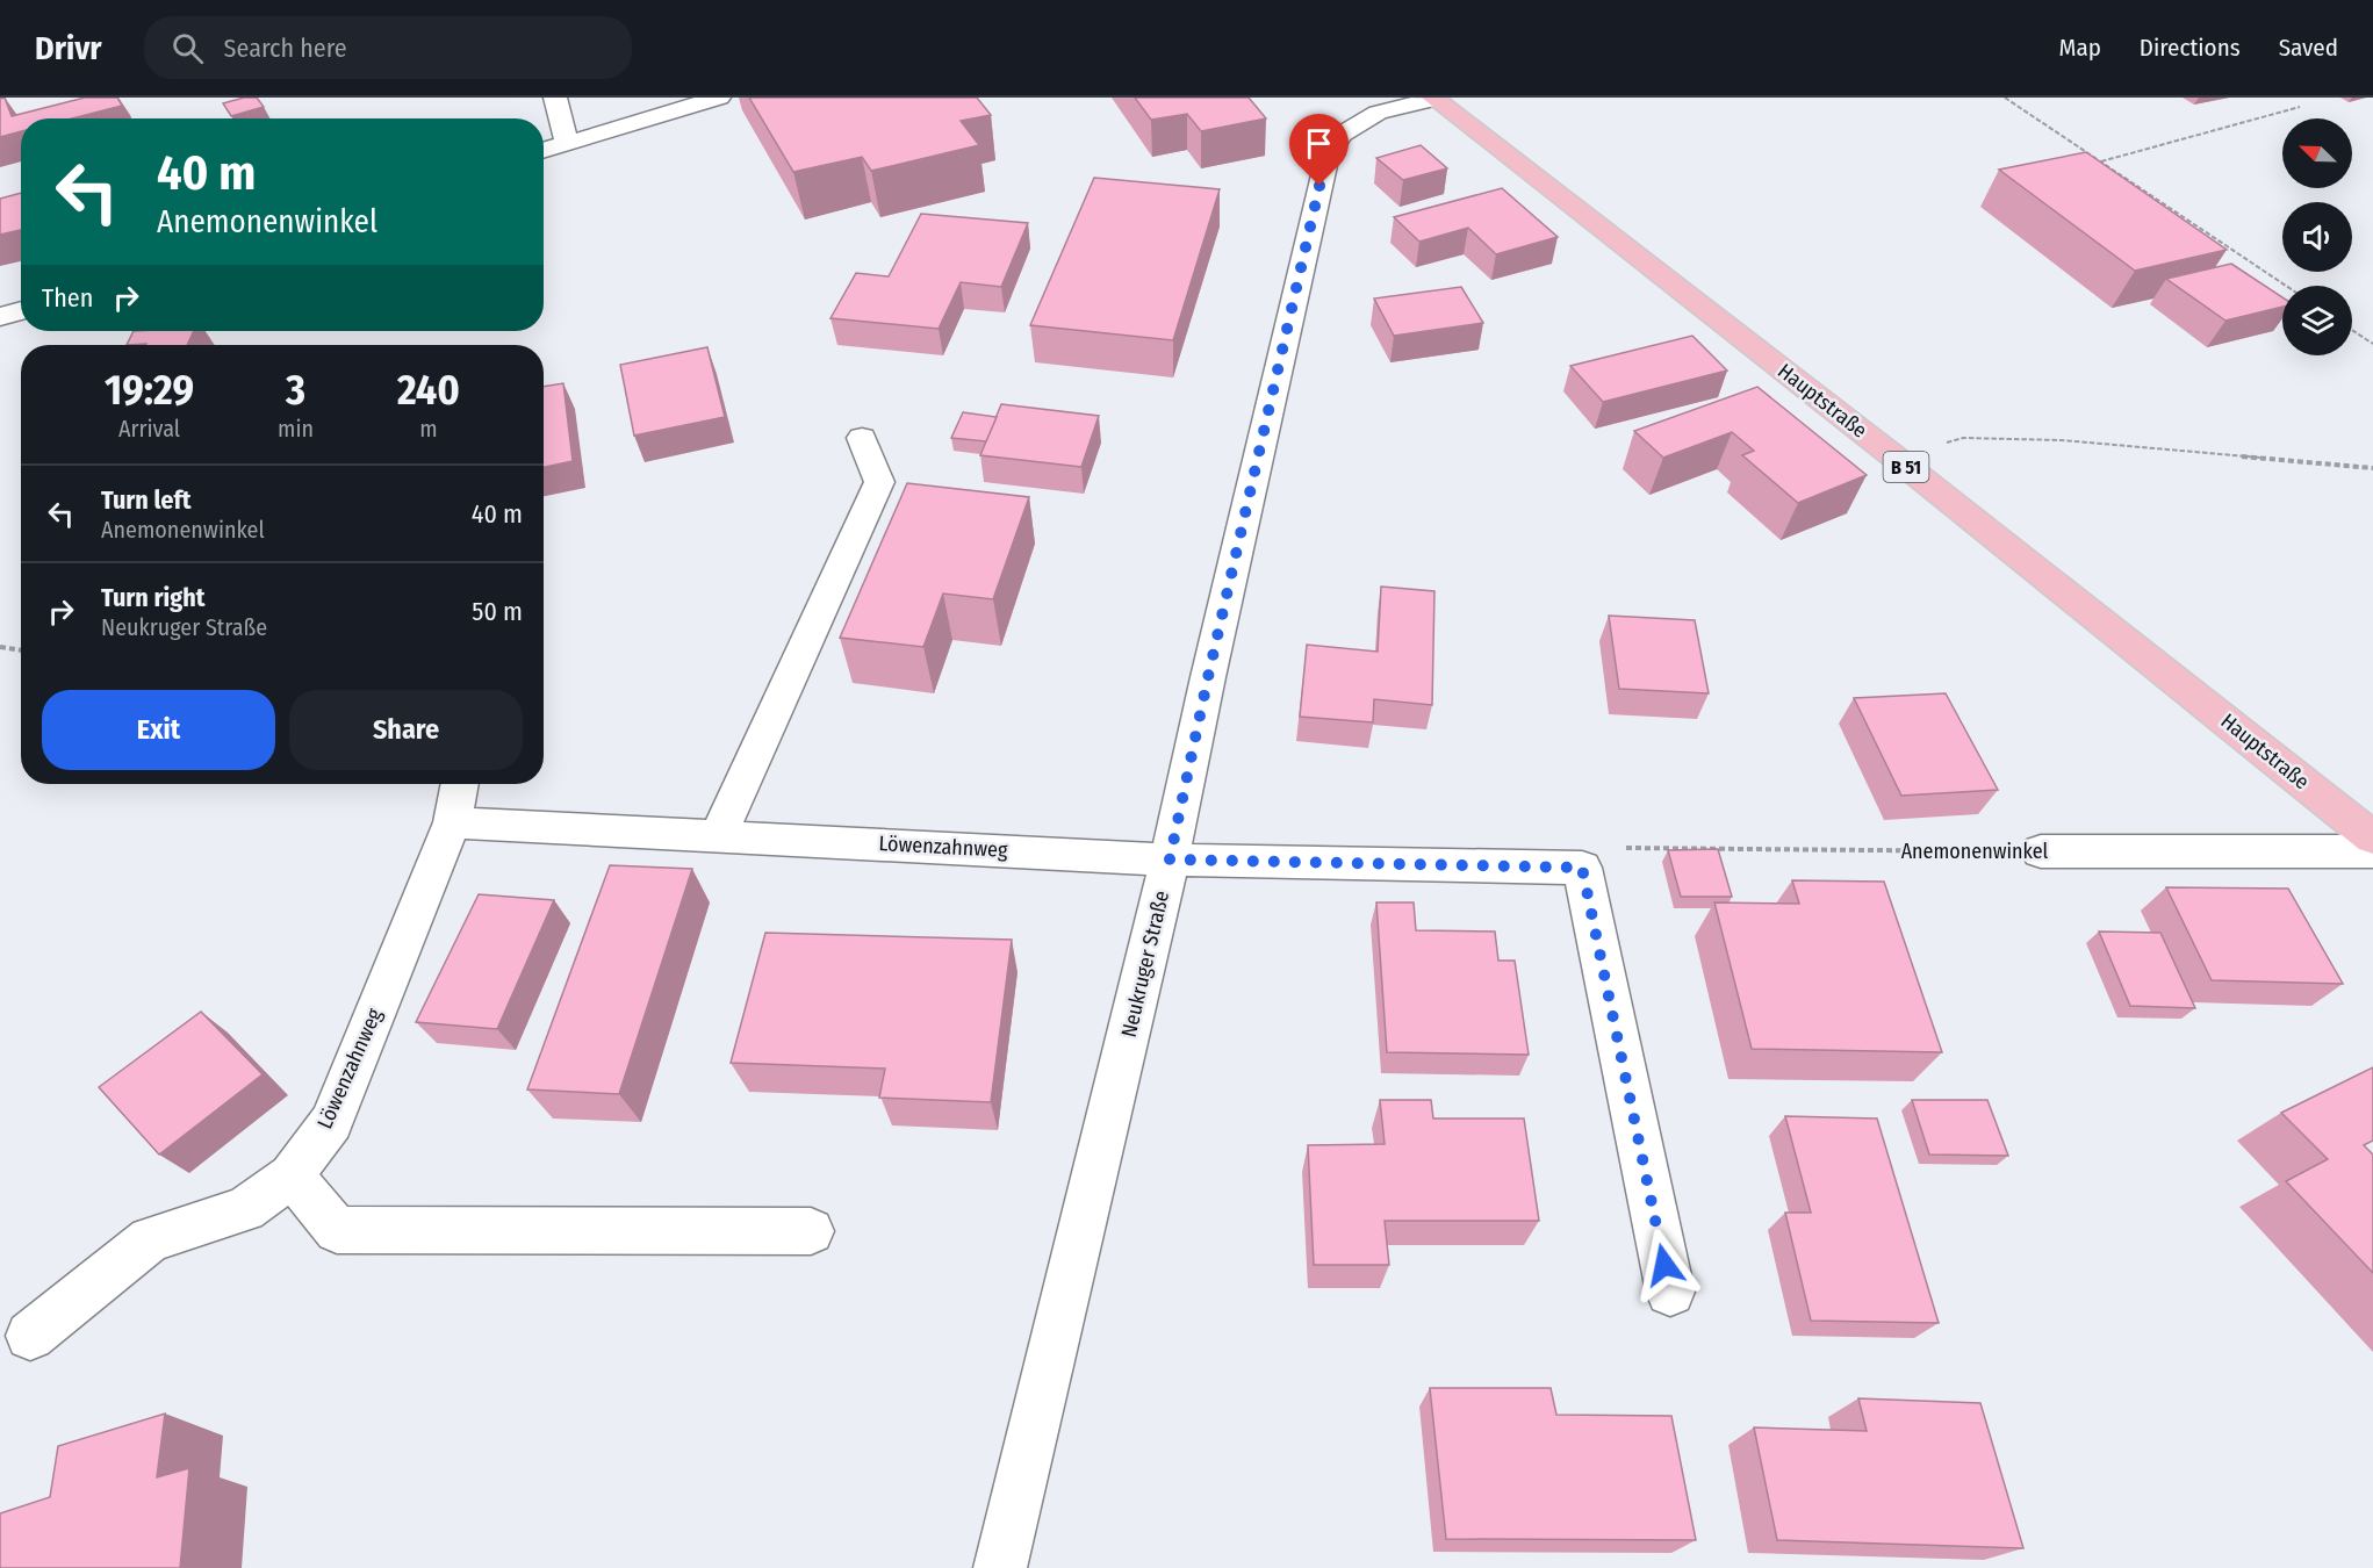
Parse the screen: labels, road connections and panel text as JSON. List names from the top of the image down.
{
  "streets": {
    "main road": ["Hauptstraße", "B 51"],
    "street": ["Löwenzahnweg", "Anemonenwinkel", "Neukruger Straße"]
  },
  "crossings": [
    ["Hauptstraße", "Neukruger Straße"],
    ["Löwenzahnweg", "Neukruger Straße"]
  ],
  "north": "top left",
  "page": {
    "header": "Drivr",
    "search": "Search here",
    "nav": ["Map", "Directions", "Saved"],
    "turn": ["40 m", "Anemonenwinkel"],
    "then": "Then",
    "eta": [
      "19:29",
      "Arrival",
      "3",
      "min",
      "240",
      "m"
    ],
    "list": [
      {
        "name": "Turn left",
        "note": "Anemonenwinkel",
        "value": "40 m"
      },
      {
        "name": "Turn right",
        "note": "Neukruger Straße",
        "value": "50 m"
      }
    ],
    "buttons": ["Exit", "Share"]
  }
}
